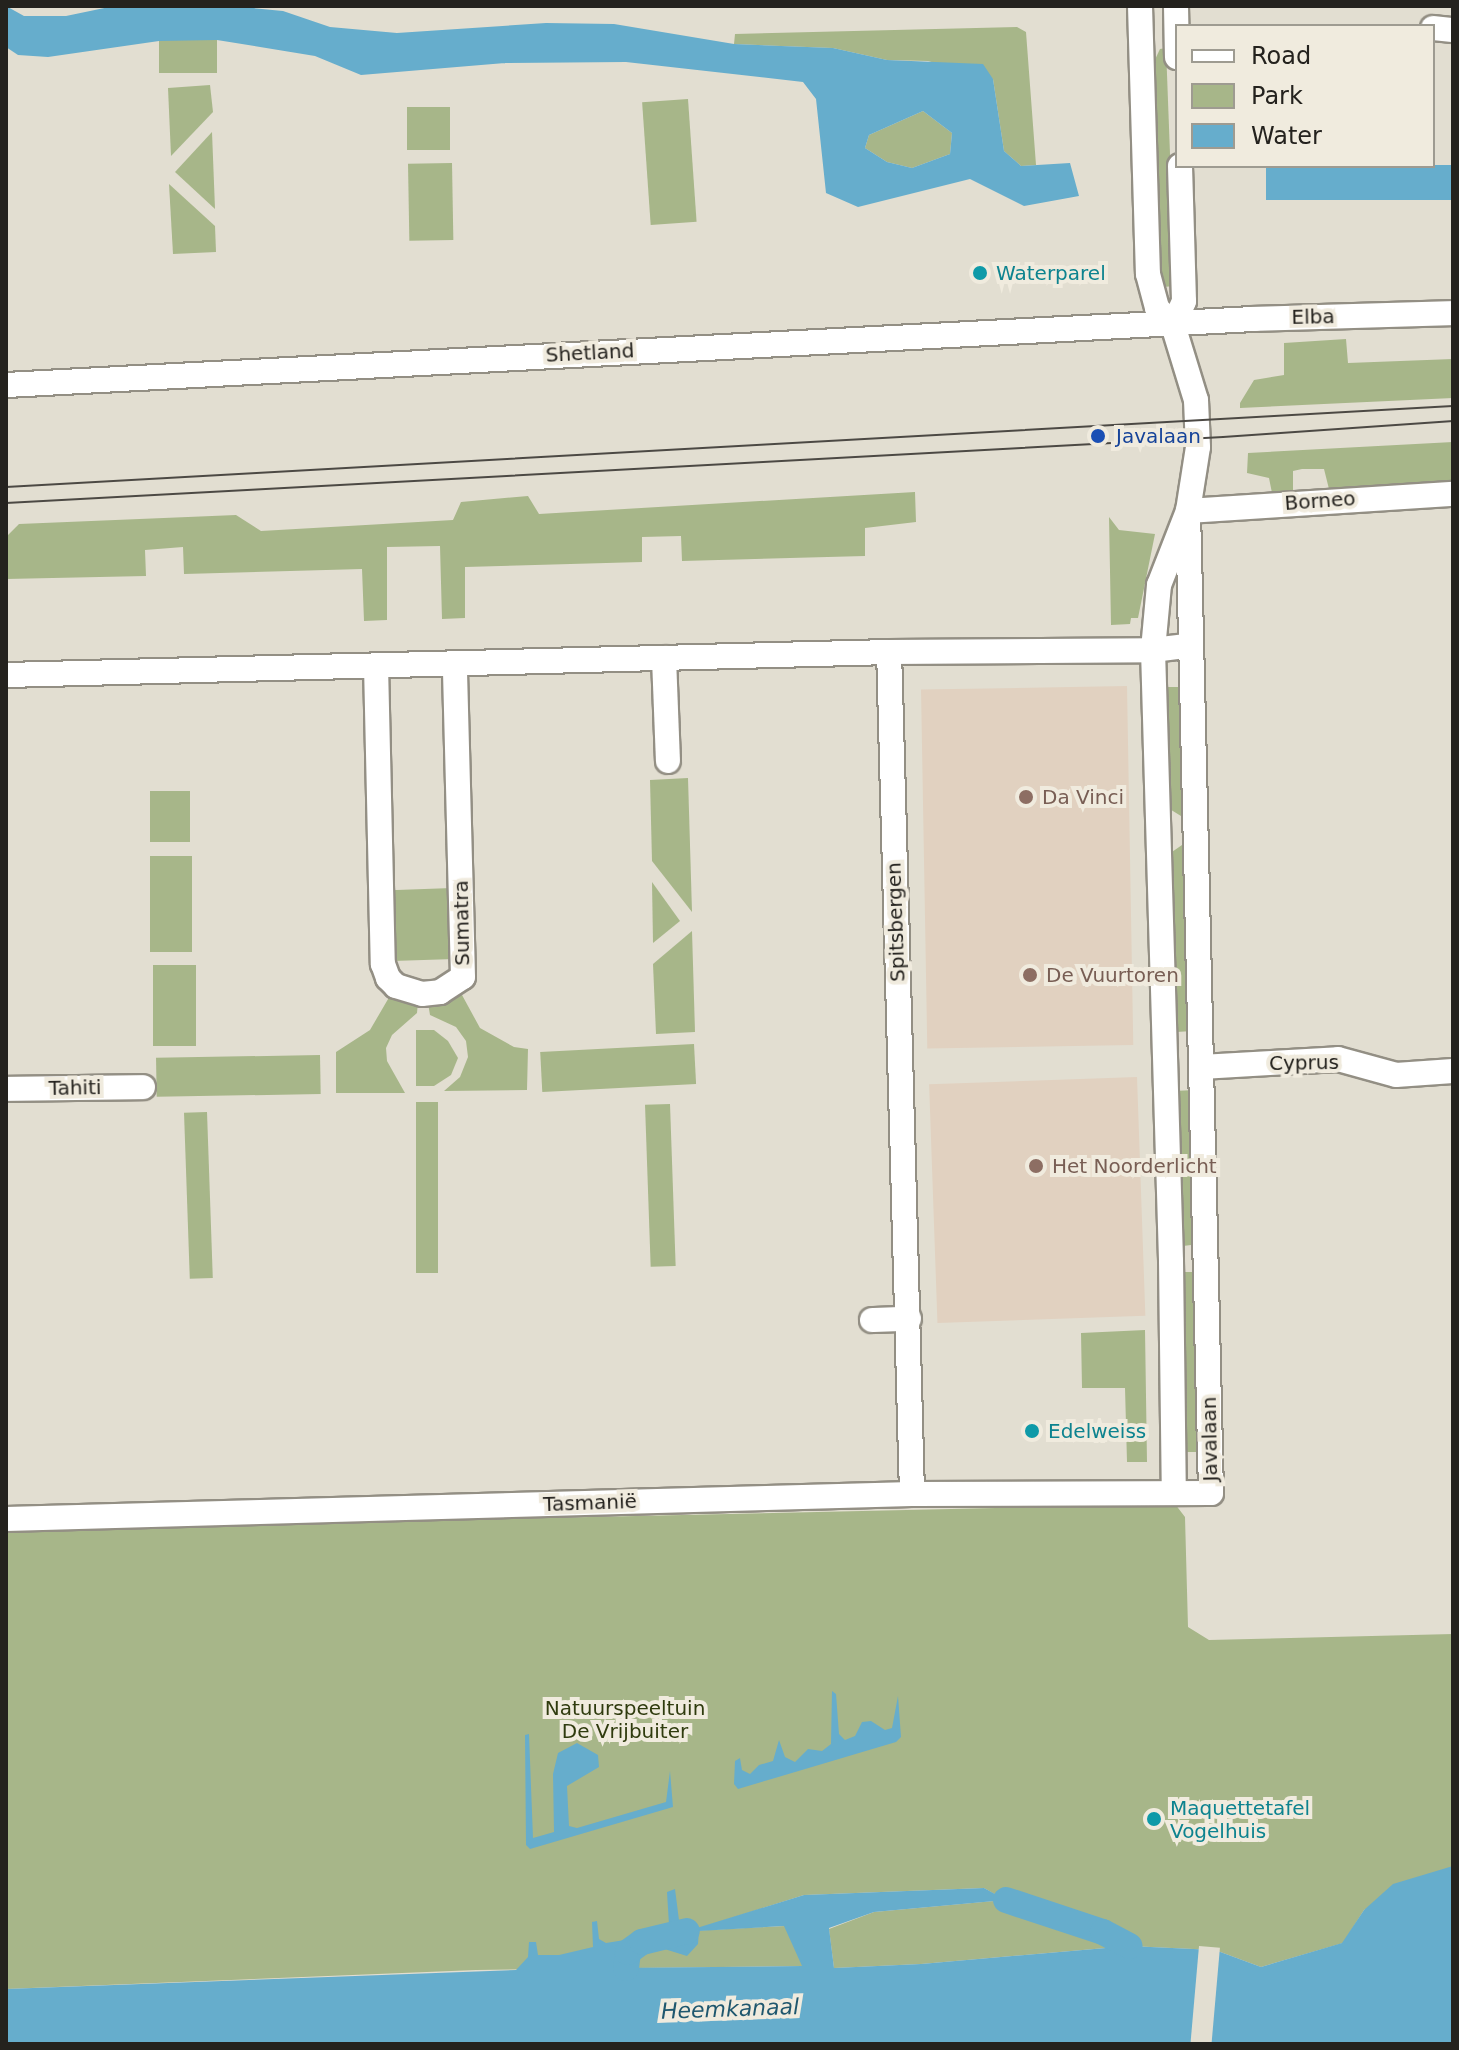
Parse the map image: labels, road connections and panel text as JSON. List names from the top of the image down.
{
  "streets": {
    "street": [
      "Elba",
      "Shetland",
      "Borneo",
      "Spitsbergen",
      "Sumatra",
      "Cyprus",
      "Tahiti",
      "Javalaan",
      "Tasmanië"
    ]
  },
  "crossings": [
    ["Elba", "Shetland"],
    ["Elba", "Javalaan"],
    ["Shetland", "Javalaan"],
    ["Borneo", "Javalaan"],
    ["Spitsbergen", "Tasmanië"],
    ["Cyprus", "Javalaan"],
    ["Javalaan", "Tasmanië"]
  ],
  "water": ["Heemkanaal"],
  "parks": ["Natuurspeeltuin De Vrijbuiter"],
  "places": [
    "Waterparel",
    "Javalaan",
    "Da Vinci",
    "De Vuurtoren",
    "Het Noorderlicht",
    "Edelweiss",
    "Maquettetafel Vogelhuis"
  ],
  "legend": ["Road", "Park", "Water"]
}
